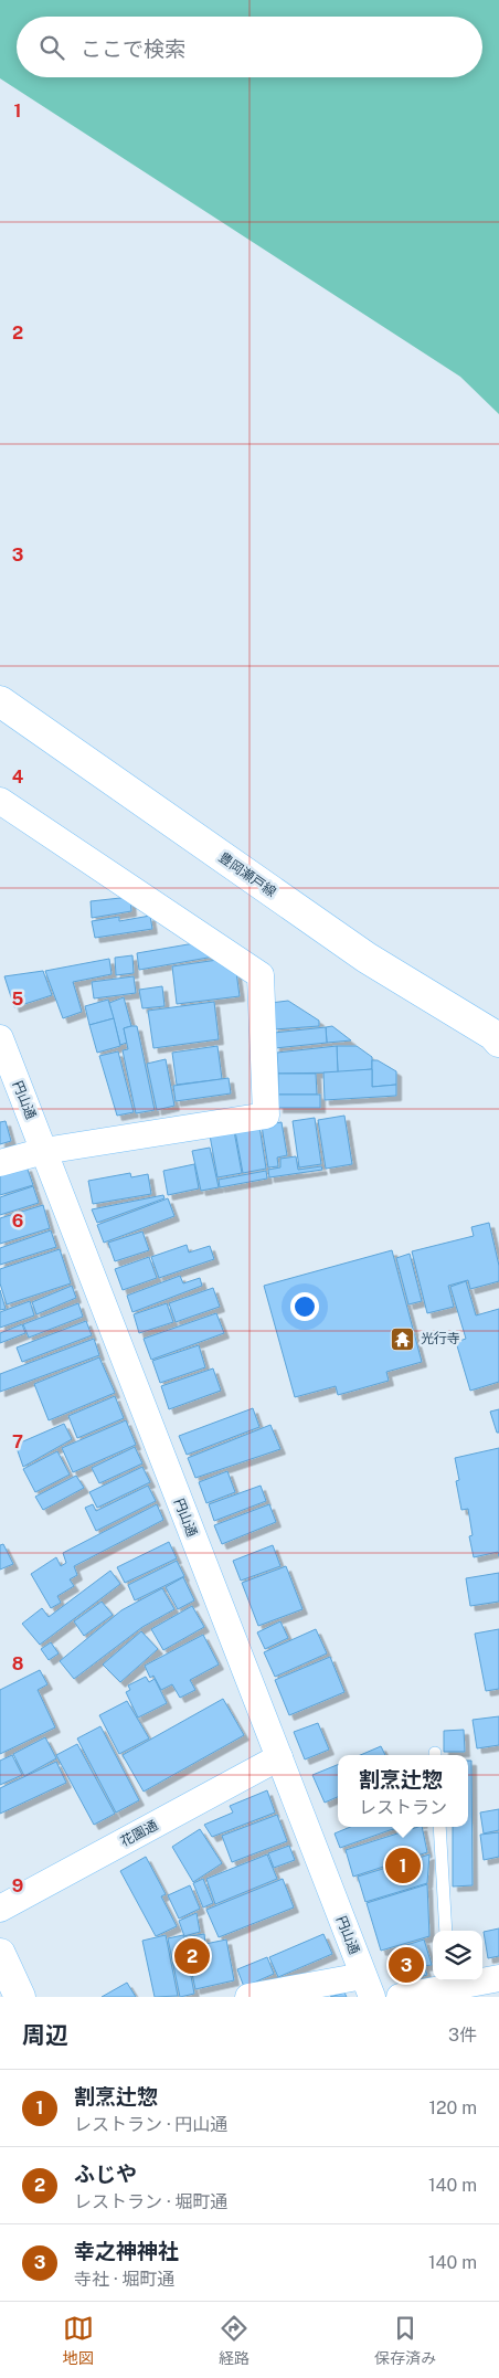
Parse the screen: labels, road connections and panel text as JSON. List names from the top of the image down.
{
  "streets": {
    "main road": ["豊岡瀬戸線"],
    "street": ["円山通", "花園通"]
  },
  "crossings": [
    ["円山通", "花園通"]
  ],
  "places": {
    "temple": ["光行寺"]
  },
  "page": {
    "search": "ここで検索",
    "popup": ["割烹辻惣", "レストラン"],
    "pins": ["1", "2", "3"],
    "heading": ["周辺", "3件"],
    "list": [
      {
        "mark": "1",
        "name": "割烹辻惣",
        "note": "レストラン · 円山通",
        "value": "120 m"
      },
      {
        "mark": "2",
        "name": "ふじや",
        "note": "レストラン · 堀町通",
        "value": "140 m"
      },
      {
        "mark": "3",
        "name": "幸之神神社",
        "note": "寺社 · 堀町通",
        "value": "140 m"
      }
    ],
    "nav": ["地図", "経路", "保存済み"]
  },
  "grid": {
    "rows": [
      "1",
      "2",
      "3",
      "4",
      "5",
      "6",
      "7",
      "8",
      "9"
    ]
  }
}
